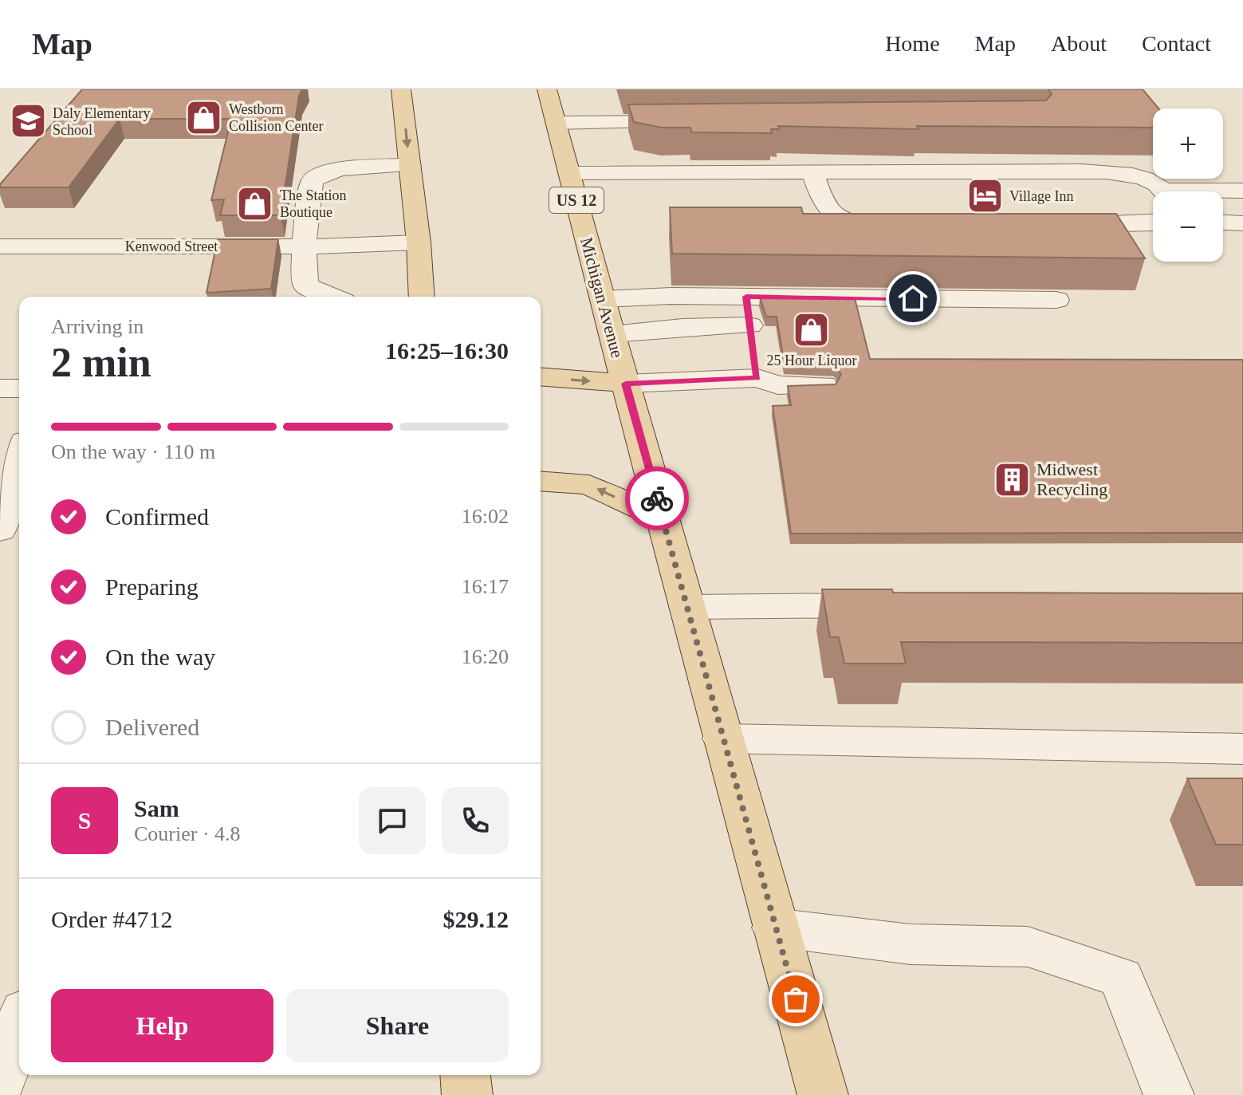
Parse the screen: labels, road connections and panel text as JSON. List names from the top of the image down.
{
  "streets": {
    "main road": ["US 12", "Michigan Avenue"],
    "street": ["Kenwood Street"]
  },
  "places": {
    "shop": ["Westborn Collision Center", "The Station Boutique", "25 Hour Liquor"],
    "school or university": ["Daly Elementary School"],
    "hotel": ["Village Inn"],
    "building": ["Midwest Recycling"]
  },
  "page": {
    "header": "Map",
    "nav": [
      "Home",
      "Map",
      "About",
      "Contact"
    ],
    "map_buttons": ["+", "−"],
    "heading": ["2 min", "Arriving in", "16:25–16:30"],
    "panel": [
      "Sam",
      "Courier · 4.8",
      "Order #4712",
      "$29.12"
    ],
    "bar": "On the way · 110 m",
    "list": [
      ["Confirmed", "16:02"],
      ["Preparing", "16:17"],
      ["On the way", "16:20"],
      "Delivered"
    ],
    "round": "S",
    "buttons": ["Help", "Share"]
  }
}
